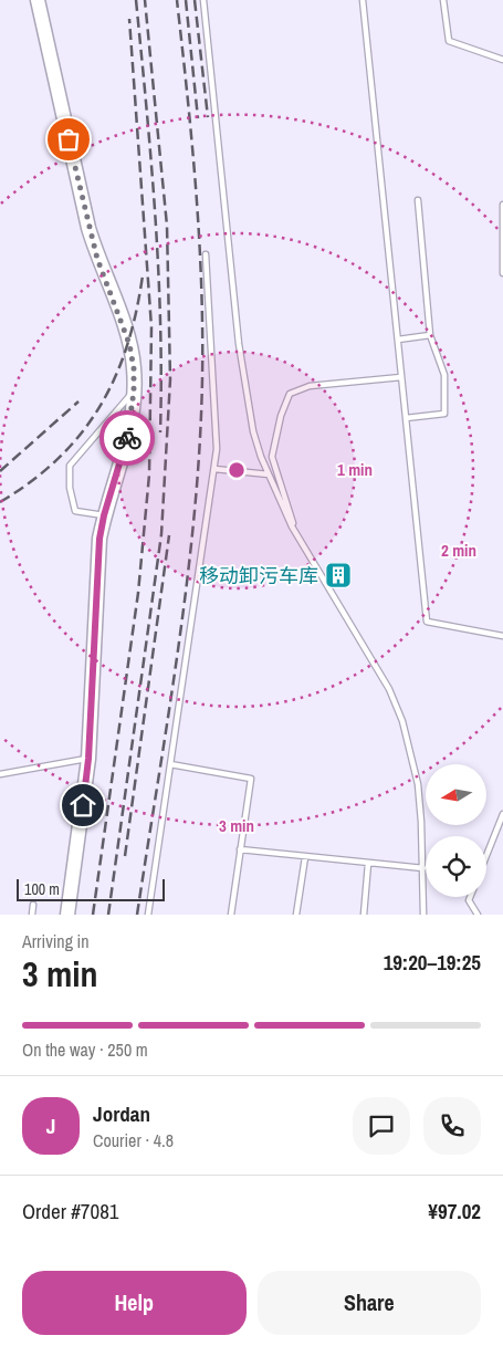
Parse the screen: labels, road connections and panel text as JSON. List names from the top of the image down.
{
  "places": {
    "building": ["移动卸污车库"]
  },
  "scale_bar": "100 m",
  "north": "left",
  "page": {
    "scale": "100 m",
    "heading": ["3 min", "Arriving in", "19:20–19:25"],
    "panel": [
      "Jordan",
      "Courier · 4.8",
      "Order #7081",
      "¥97.02"
    ],
    "bar": "On the way · 250 m",
    "round": "J",
    "buttons": ["Help", "Share"]
  },
  "rings": ["1 min", "2 min", "3 min"]
}
